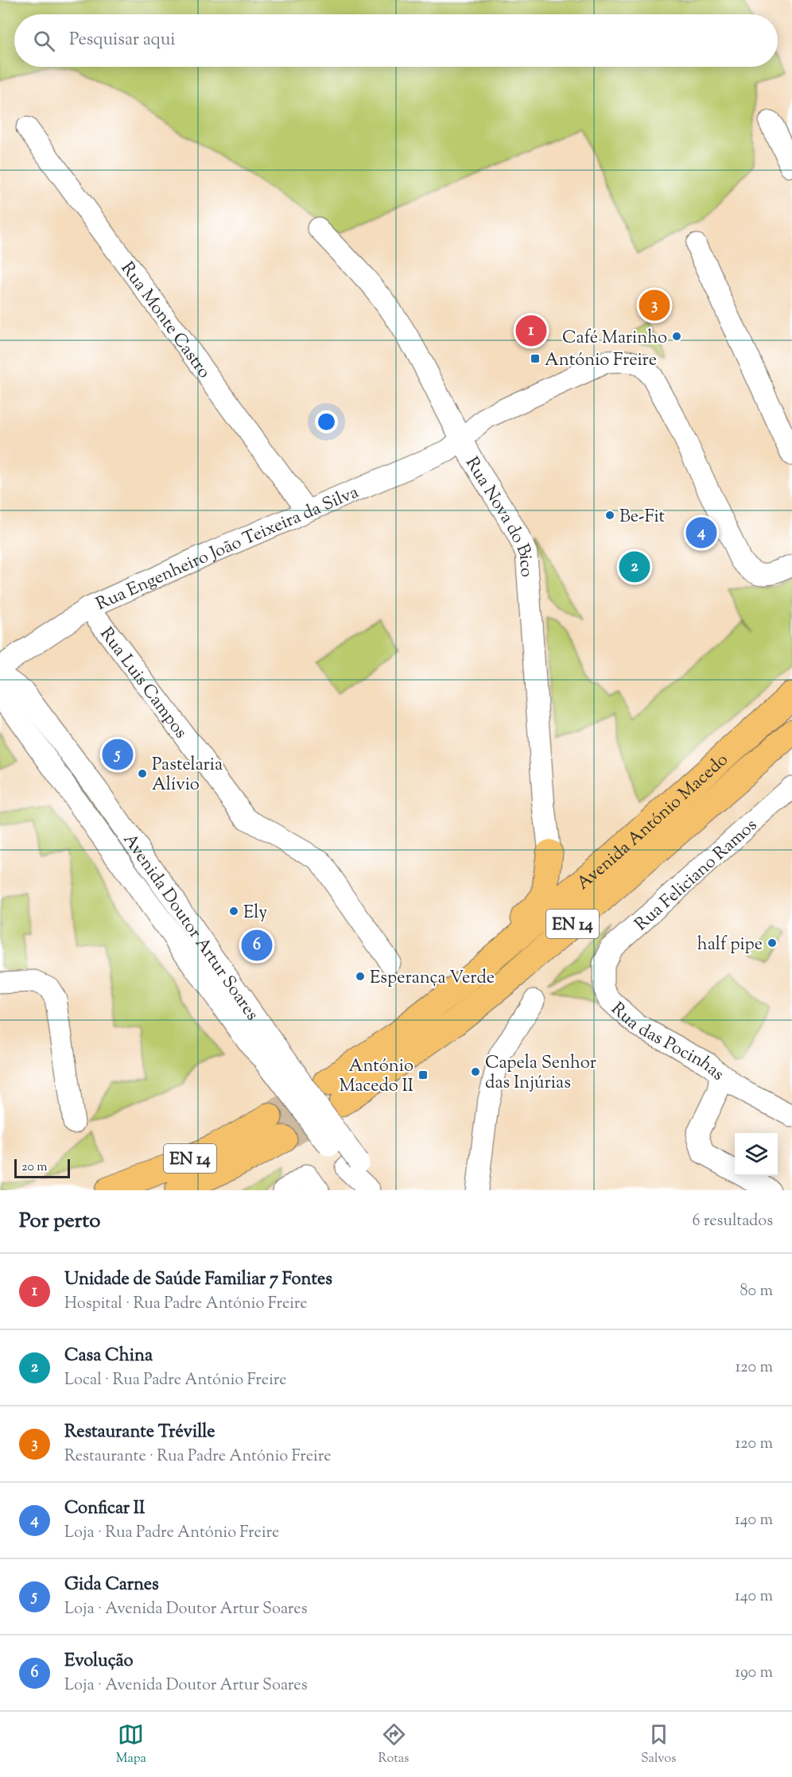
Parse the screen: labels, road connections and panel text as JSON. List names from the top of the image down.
{
  "streets": {
    "highway": ["Avenida António Macedo", "EN 14"],
    "street": [
      "Rua Monte Castro",
      "Rua Nova do Bico",
      "Rua Engenheiro João Teixeira da Silva",
      "Rua Luis Campos",
      "Rua Feliciano Ramos",
      "Avenida Doutor Artur Soares",
      "Rua das Pocinhas"
    ]
  },
  "crossings": [
    ["Rua Monte Castro", "Rua Engenheiro João Teixeira da Silva"],
    ["Rua Nova do Bico", "Rua Engenheiro João Teixeira da Silva"],
    ["Rua Engenheiro João Teixeira da Silva", "Rua Luis Campos"],
    ["Rua Feliciano Ramos", "Rua das Pocinhas"]
  ],
  "places": {
    "other": [
      "Café Marinho",
      "Be-Fit",
      "Pastelaria Alívio",
      "Ely",
      "half pipe",
      "Esperança Verde",
      "Capela Senhor das Injúrias"
    ],
    "transit": ["António Freire", "António Macedo II"]
  },
  "scale_bar": "20 m",
  "page": {
    "search": "Pesquisar aqui",
    "pins": [
      "3",
      "1",
      "4",
      "2",
      "5",
      "6"
    ],
    "scale": "20 m",
    "heading": ["Por perto", "6 resultados"],
    "list": [
      {
        "mark": "1",
        "name": "Unidade de Saúde Familiar 7 Fontes",
        "note": "Hospital · Rua Padre António Freire",
        "value": "80 m"
      },
      {
        "mark": "2",
        "name": "Casa China",
        "note": "Local · Rua Padre António Freire",
        "value": "120 m"
      },
      {
        "mark": "3",
        "name": "Restaurante Tréville",
        "note": "Restaurante · Rua Padre António Freire",
        "value": "120 m"
      },
      {
        "mark": "4",
        "name": "Conficar II",
        "note": "Loja · Rua Padre António Freire",
        "value": "140 m"
      },
      {
        "mark": "5",
        "name": "Gida Carnes",
        "note": "Loja · Avenida Doutor Artur Soares",
        "value": "140 m"
      },
      {
        "mark": "6",
        "name": "Evolução",
        "note": "Loja · Avenida Doutor Artur Soares",
        "value": "190 m"
      }
    ],
    "nav": ["Mapa", "Rotas", "Salvos"]
  }
}
